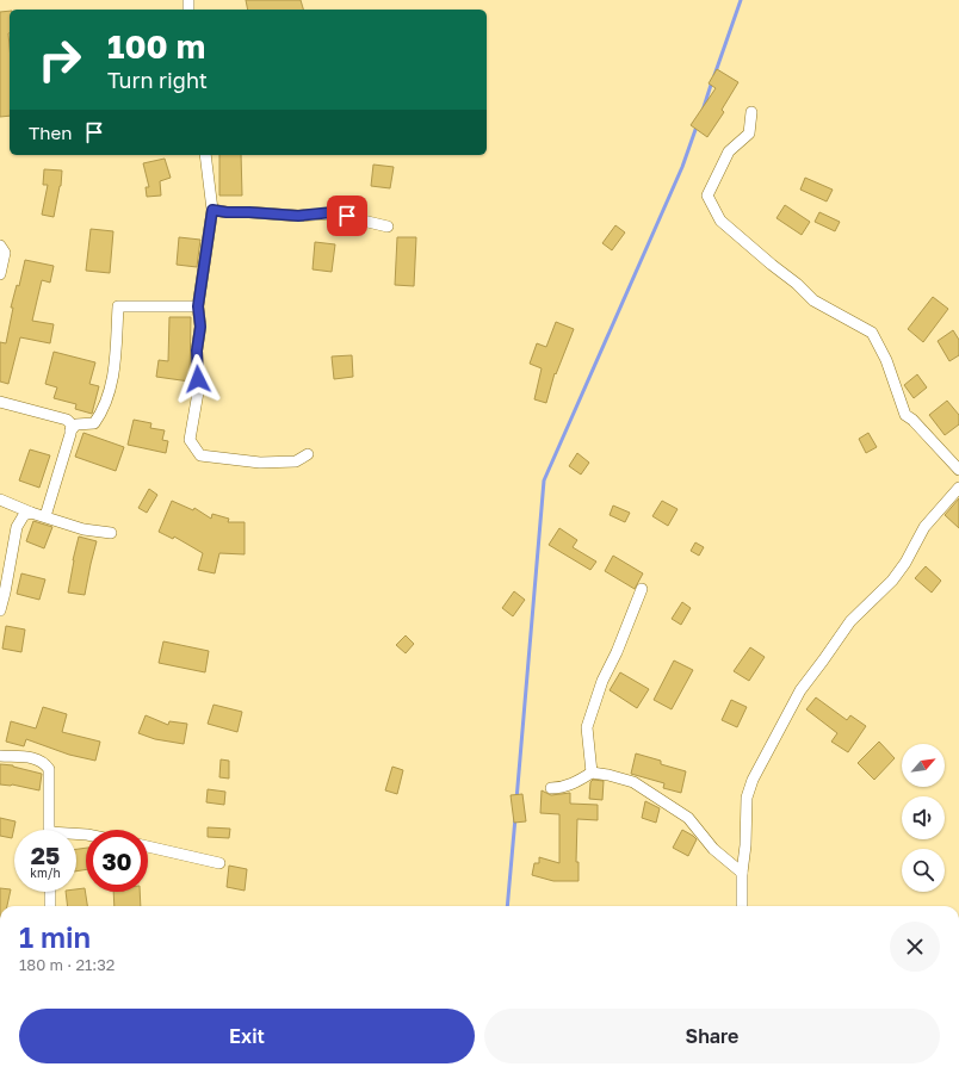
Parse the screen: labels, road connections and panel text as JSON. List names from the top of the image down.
{
  "north": "top right",
  "page": {
    "turn": ["100 m", "Turn right"],
    "then": "Then",
    "speed": "25 km/h",
    "limit": "30",
    "heading": ["1 min", "180 m · 21:32"],
    "buttons": ["Exit", "Share"]
  }
}
